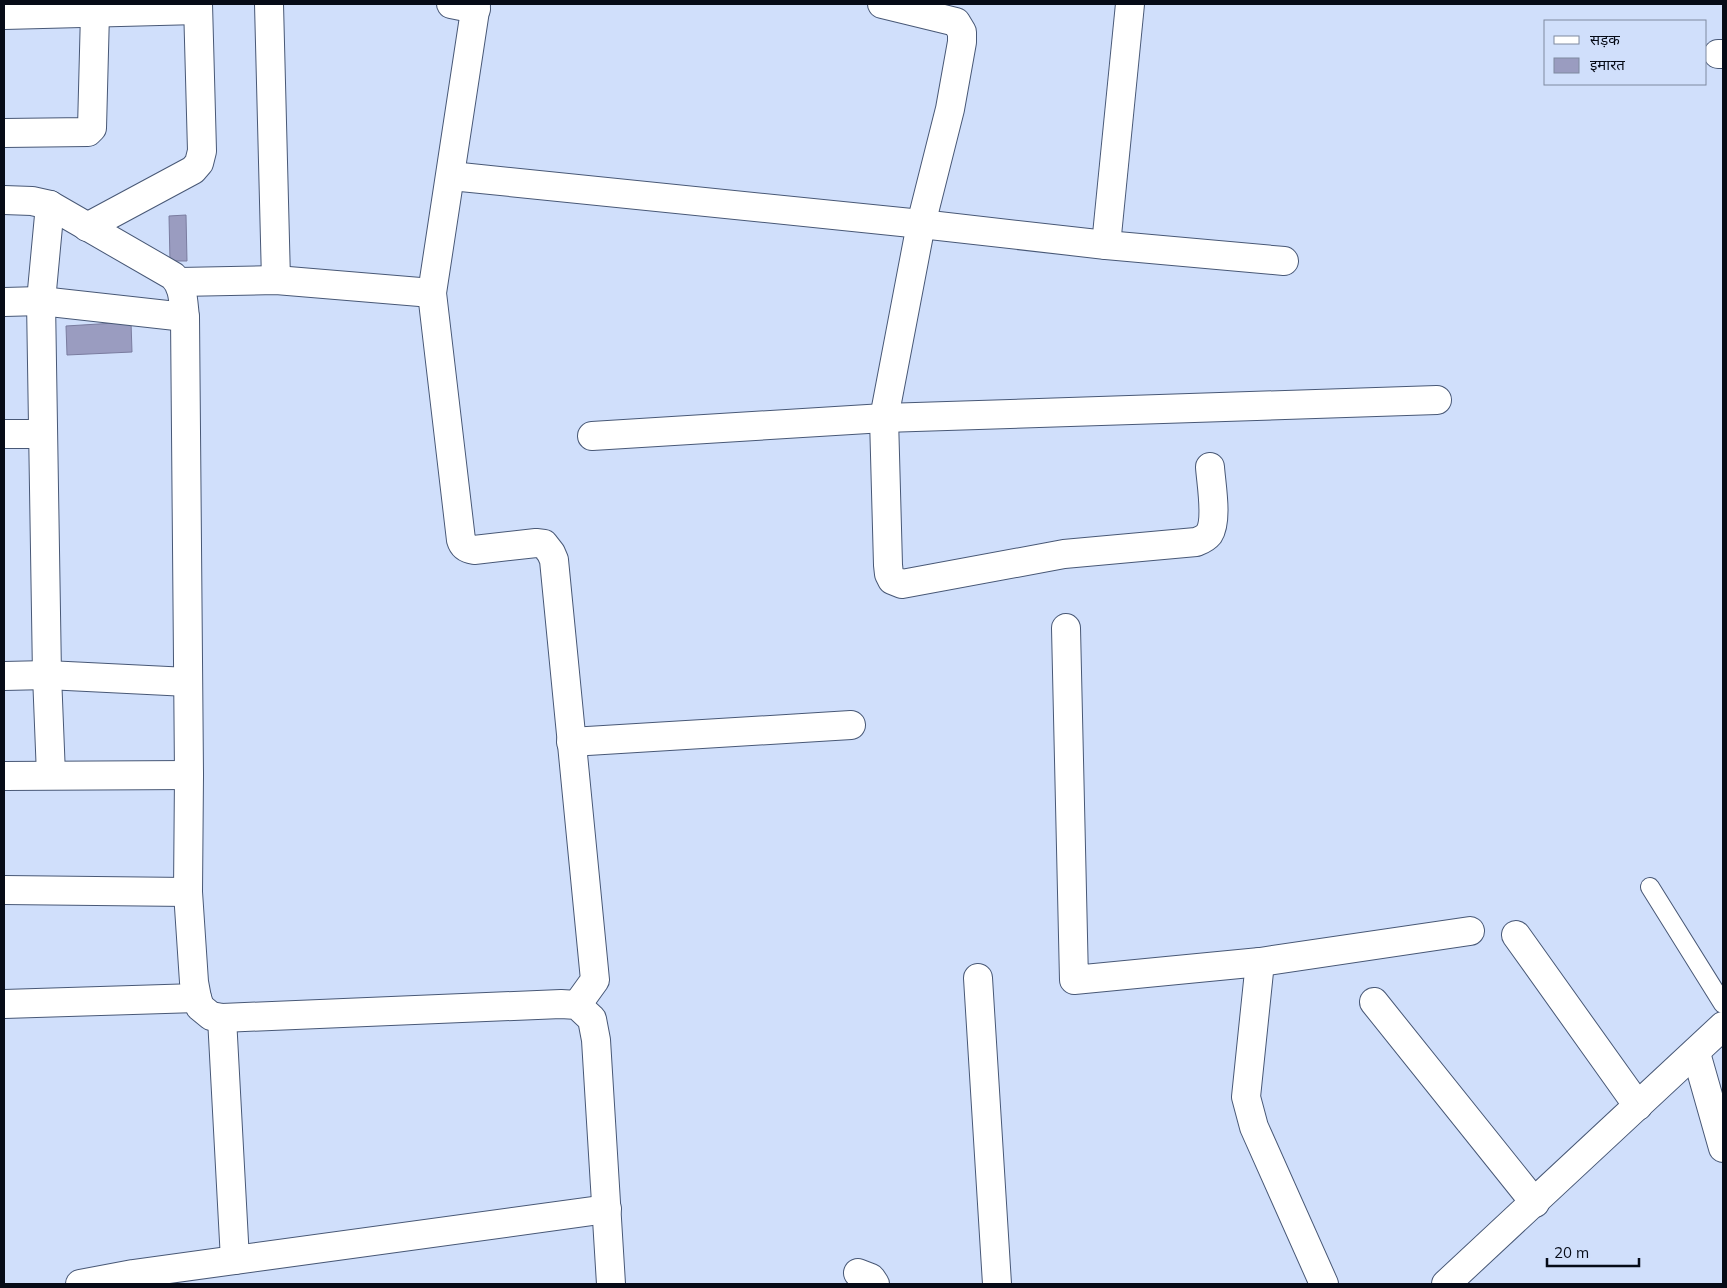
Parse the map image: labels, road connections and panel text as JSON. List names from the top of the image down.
{
  "legend": ["सड़क", "इमारत"],
  "scale_bar": "20 m"
}
